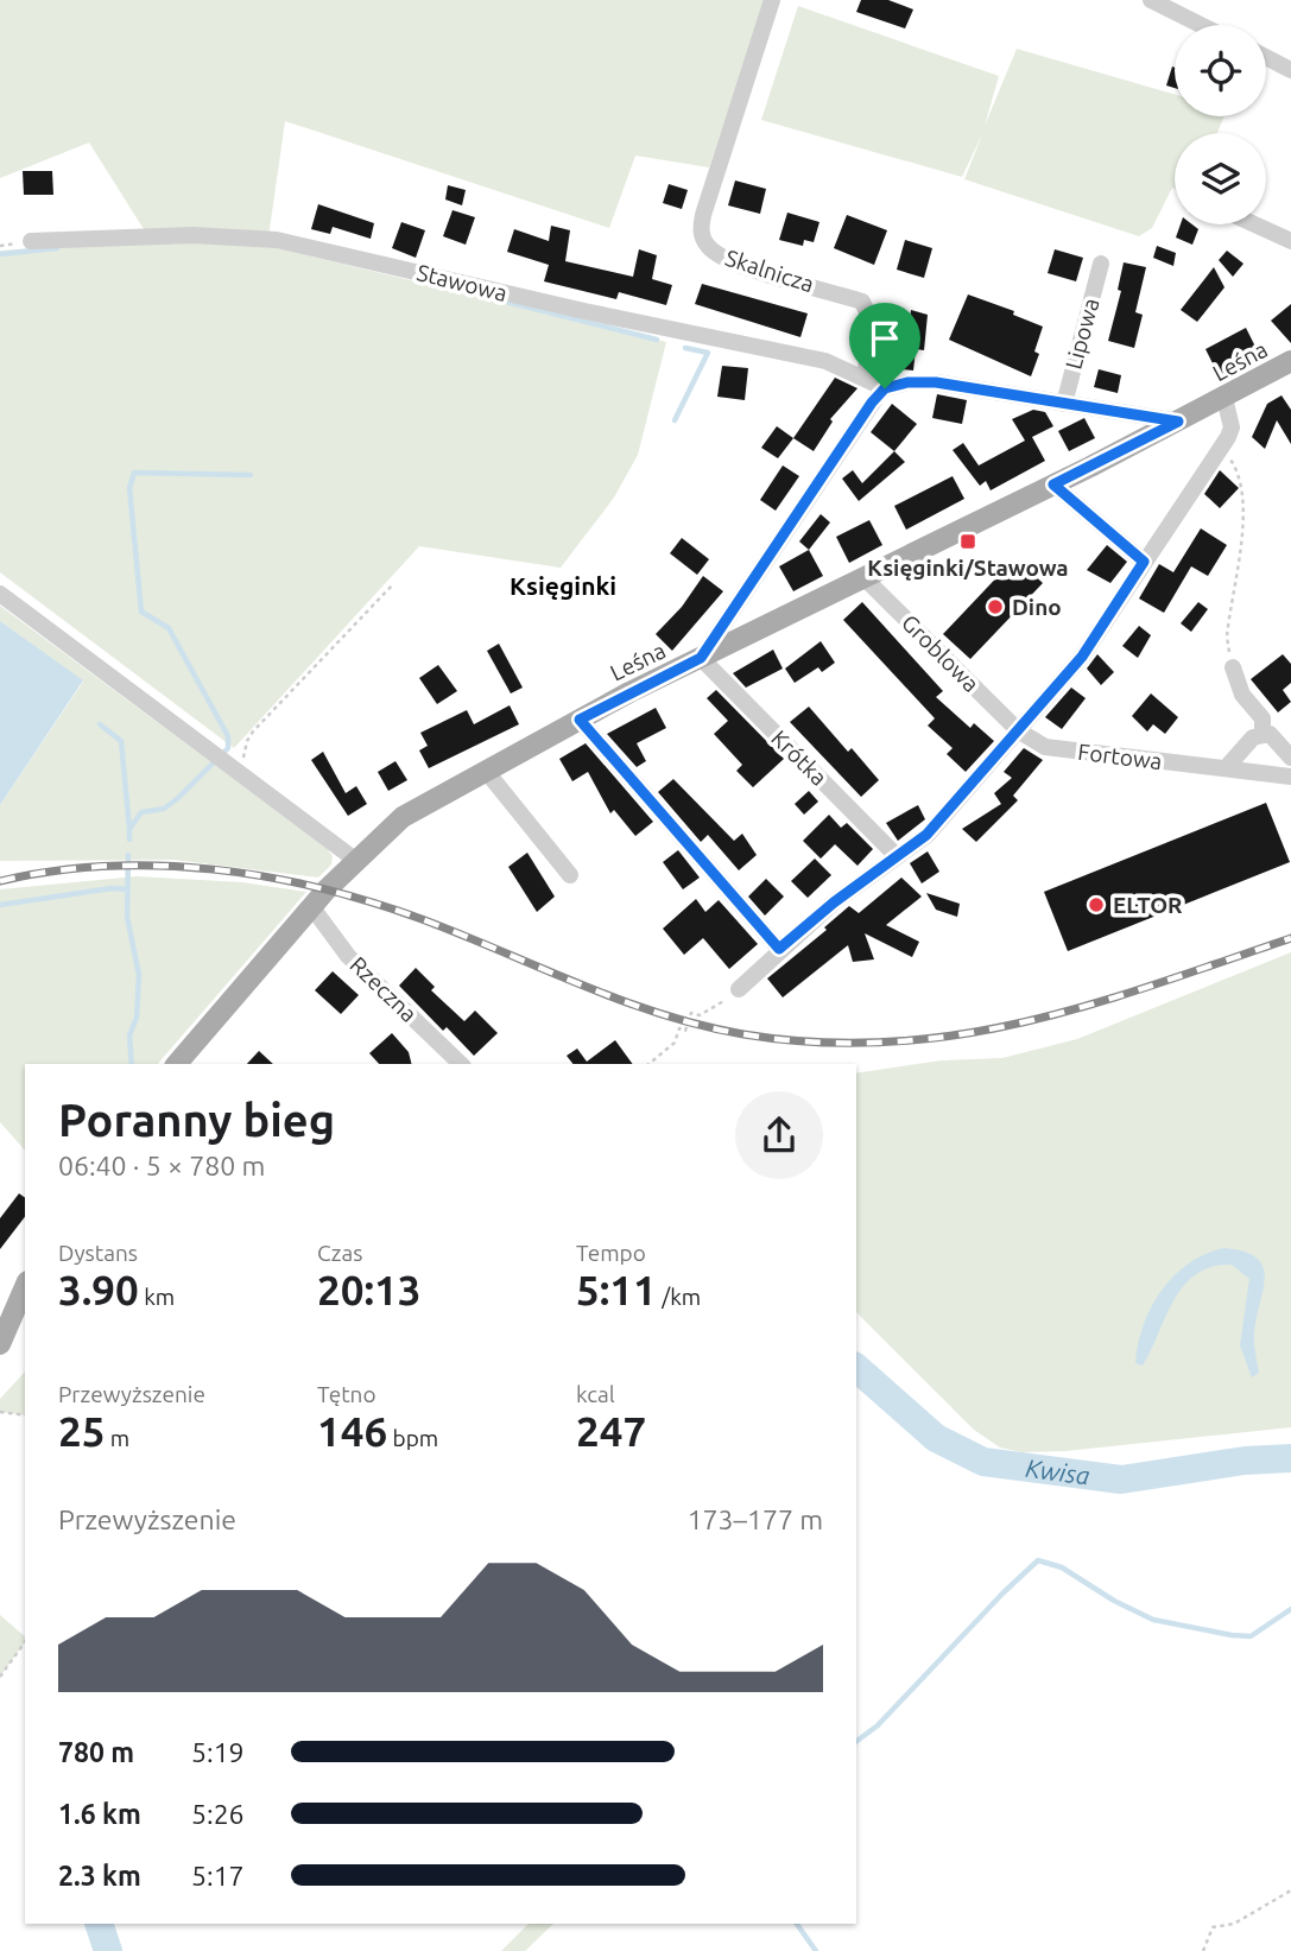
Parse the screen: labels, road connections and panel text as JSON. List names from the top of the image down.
{
  "streets": {
    "main road": ["Leśna"],
    "street": [
      "Skalnicza",
      "Stawowa",
      "Lipowa",
      "Groblowa",
      "Fortowa",
      "Krótka",
      "Rzeczna"
    ]
  },
  "crossings": [
    ["Skalnicza", "Stawowa"],
    ["Leśna", "Groblowa"],
    ["Leśna", "Krótka"],
    ["Leśna", "Rzeczna"],
    ["Groblowa", "Fortowa"]
  ],
  "districts": ["Księginki"],
  "water": ["Kwisa"],
  "places": {
    "transit": ["Księginki/Stawowa"],
    "other": ["Dino", "ELTOR"]
  },
  "page": {
    "heading": ["Poranny bieg", "06:40 · 5 × 780 m"],
    "stats": [
      ["Dystans", "3.90 km"],
      ["Czas", "20:13"],
      ["Tempo", "5:11 /km"],
      ["Przewyższenie", "25 m"],
      ["Tętno", "146 bpm"],
      ["kcal", "247"]
    ],
    "chart": ["Przewyższenie", "173–177 m"],
    "list": [
      {
        "name": "780 m",
        "note": "5:19"
      },
      {
        "name": "1.6 km",
        "note": "5:26"
      },
      {
        "name": "2.3 km",
        "note": "5:17"
      }
    ]
  }
}
